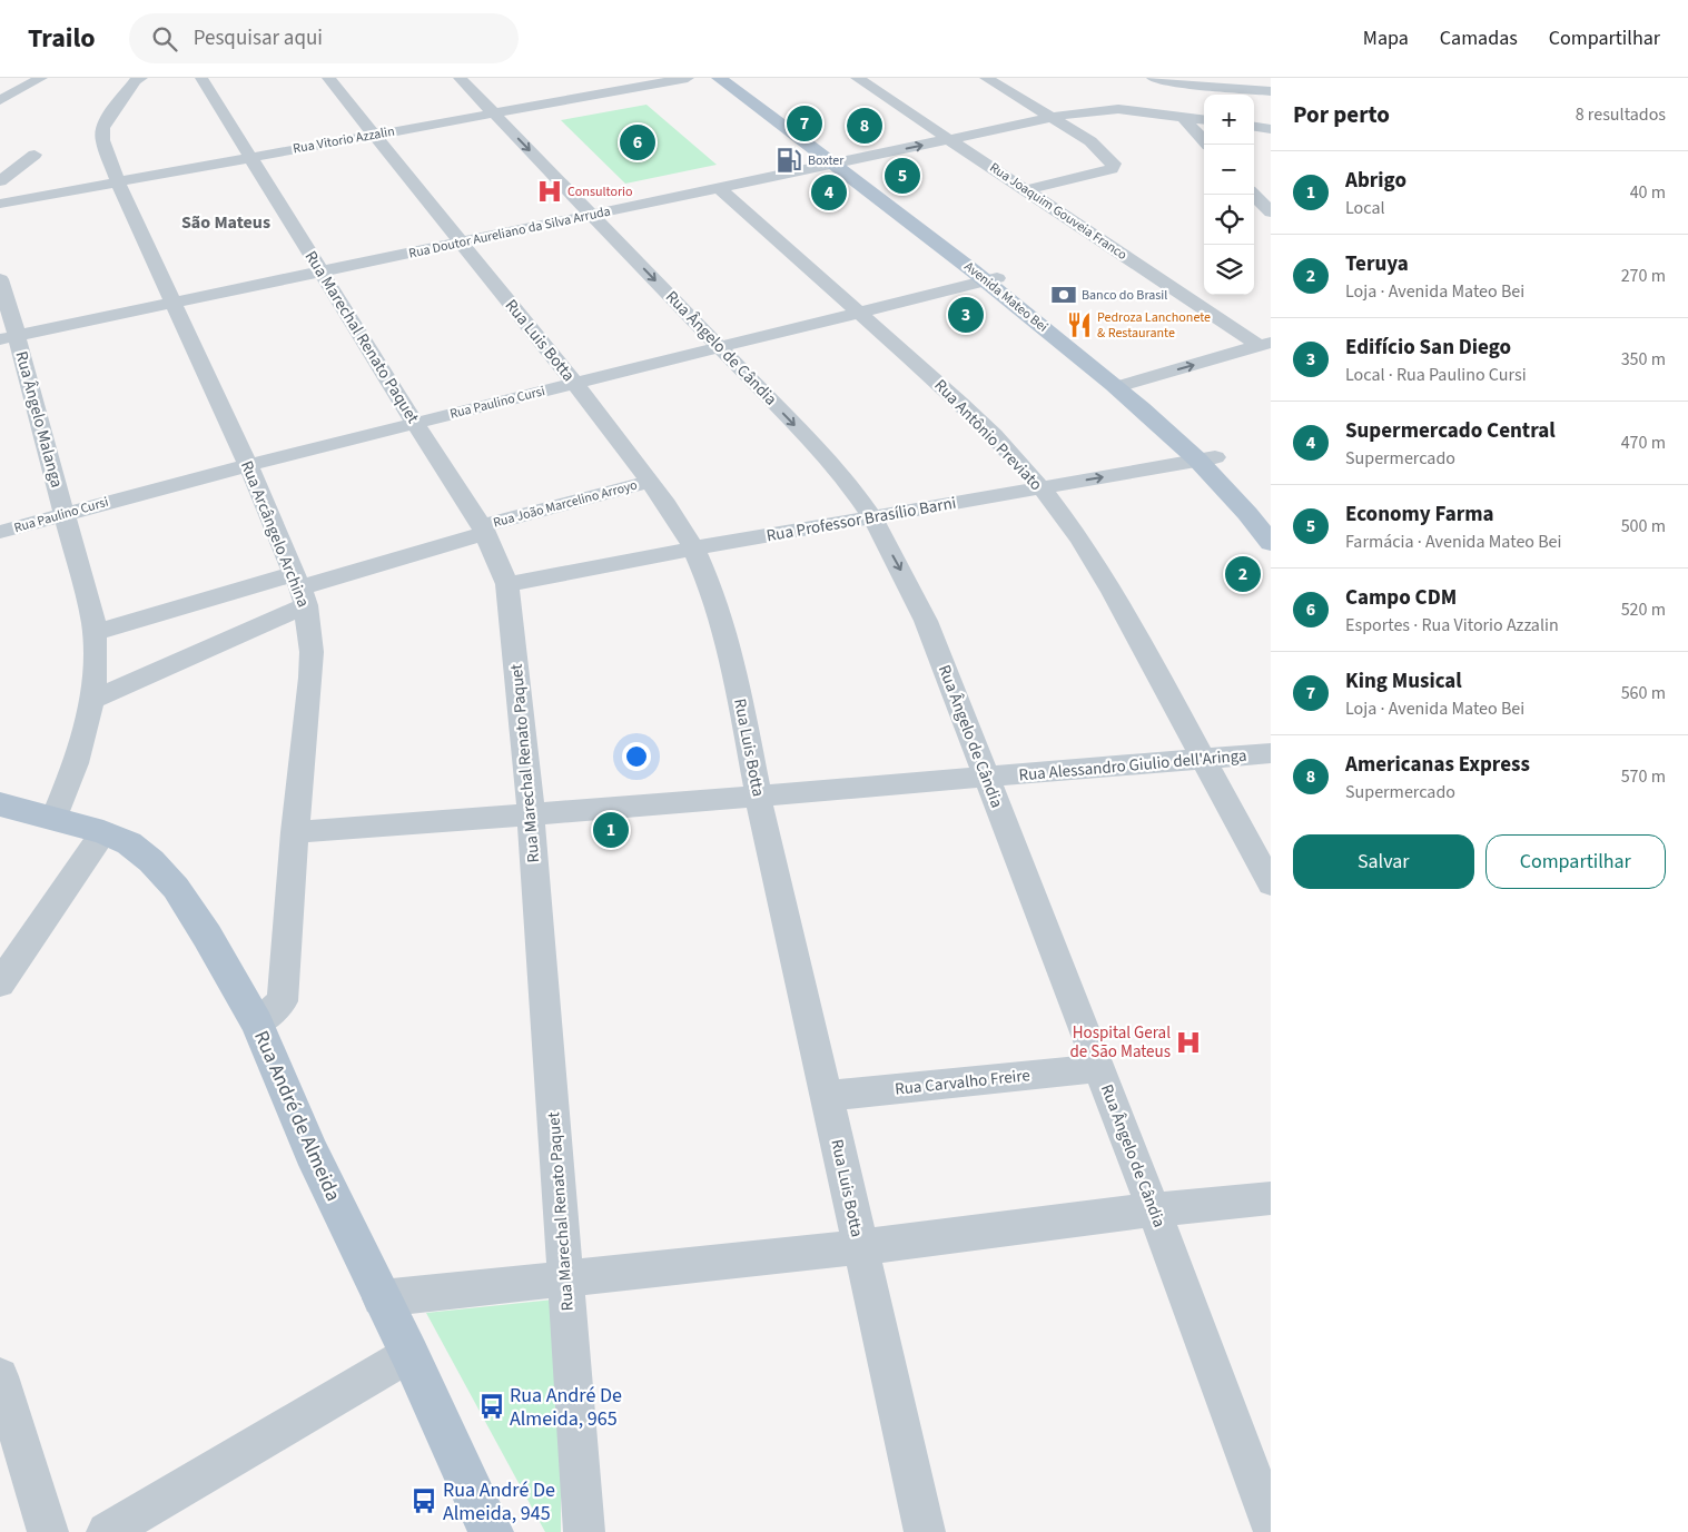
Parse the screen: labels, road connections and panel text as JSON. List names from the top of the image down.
{
  "streets": {
    "main road": ["Avenida Mateo Bei", "Rua André de Almeida"],
    "street": [
      "Rua Vitorio Azzalin",
      "Rua Joaquim Gouveia Franco",
      "Rua Doutor Aureliano da Silva Arruda",
      "Rua Marechal Renato Paquet",
      "Rua Luis Botta",
      "Rua Ângelo de Cândia",
      "Rua Paulino Cursi",
      "Rua Ângelo Malanga",
      "Rua Antônio Previato",
      "Rua João Marcelino Arroyo",
      "Rua Professor Brasílio Barni",
      "Rua Arcângelo Archina",
      "Rua Alessandro Giulio dell'Aringa",
      "Rua Carvalho Freire"
    ]
  },
  "crossings": [
    ["Rua Vitorio Azzalin", "Rua Marechal Renato Paquet"],
    ["Rua Vitorio Azzalin", "Rua Luis Botta"],
    ["Rua Vitorio Azzalin", "Rua Ângelo de Cândia"],
    ["Rua Vitorio Azzalin", "Rua Arcângelo Archina"],
    ["Rua Joaquim Gouveia Franco", "Rua Doutor Aureliano da Silva Arruda"],
    ["Rua Doutor Aureliano da Silva Arruda", "Avenida Mateo Bei"],
    ["Rua Doutor Aureliano da Silva Arruda", "Rua Marechal Renato Paquet"],
    ["Rua Doutor Aureliano da Silva Arruda", "Rua Luis Botta"],
    ["Rua Doutor Aureliano da Silva Arruda", "Rua Ângelo de Cândia"],
    ["Rua Doutor Aureliano da Silva Arruda", "Rua Ângelo Malanga"],
    ["Rua Doutor Aureliano da Silva Arruda", "Rua Antônio Previato"],
    ["Rua Doutor Aureliano da Silva Arruda", "Rua Arcângelo Archina"],
    ["Avenida Mateo Bei", "Rua Paulino Cursi"],
    ["Avenida Mateo Bei", "Rua Professor Brasílio Barni"],
    ["Rua Marechal Renato Paquet", "Rua Paulino Cursi"],
    ["Rua Marechal Renato Paquet", "Rua João Marcelino Arroyo"],
    ["Rua Marechal Renato Paquet", "Rua Professor Brasílio Barni"],
    ["Rua Marechal Renato Paquet", "Rua Alessandro Giulio dell'Aringa"],
    ["Rua Luis Botta", "Rua Paulino Cursi"],
    ["Rua Luis Botta", "Rua João Marcelino Arroyo"],
    ["Rua Luis Botta", "Rua Professor Brasílio Barni"],
    ["Rua Luis Botta", "Rua Alessandro Giulio dell'Aringa"],
    ["Rua Luis Botta", "Rua Carvalho Freire"],
    ["Rua Ângelo de Cândia", "Rua Paulino Cursi"],
    ["Rua Ângelo de Cândia", "Rua Professor Brasílio Barni"],
    ["Rua Ângelo de Cândia", "Rua Alessandro Giulio dell'Aringa"],
    ["Rua Ângelo de Cândia", "Rua Carvalho Freire"],
    ["Rua Paulino Cursi", "Rua Ângelo Malanga"],
    ["Rua Paulino Cursi", "Rua Antônio Previato"],
    ["Rua Paulino Cursi", "Rua Arcângelo Archina"],
    ["Rua Ângelo Malanga", "Rua João Marcelino Arroyo"],
    ["Rua Ângelo Malanga", "Rua André de Almeida"],
    ["Rua Antônio Previato", "Rua Professor Brasílio Barni"],
    ["Rua Antônio Previato", "Rua Alessandro Giulio dell'Aringa"],
    ["Rua João Marcelino Arroyo", "Rua Arcângelo Archina"],
    ["Rua Arcângelo Archina", "Rua Alessandro Giulio dell'Aringa"],
    ["Rua Arcângelo Archina", "Rua André de Almeida"]
  ],
  "one_way": ["Rua Ângelo de Cândia"],
  "districts": ["São Mateus"],
  "places": {
    "fuel station": ["Boxter"],
    "hospital": ["Consultorio", "Hospital Geral de São Mateus"],
    "bank": ["Banco do Brasil"],
    "restaurant": ["Pedroza Lanchonete & Restaurante"],
    "bus stop": ["Rua André De Almeida, 965", "Rua André De Almeida, 945"]
  },
  "page": {
    "header": "Trailo",
    "search": "Pesquisar aqui",
    "nav": ["Mapa", "Camadas", "Compartilhar"],
    "heading": ["Por perto", "8 resultados"],
    "map_buttons": ["+", "−"],
    "pins": [
      "7",
      "8",
      "6",
      "5",
      "4",
      "3",
      "2",
      "1"
    ],
    "list": [
      {
        "mark": "1",
        "name": "Abrigo",
        "note": "Local",
        "value": "40 m"
      },
      {
        "mark": "2",
        "name": "Teruya",
        "note": "Loja · Avenida Mateo Bei",
        "value": "270 m"
      },
      {
        "mark": "3",
        "name": "Edifício San Diego",
        "note": "Local · Rua Paulino Cursi",
        "value": "350 m"
      },
      {
        "mark": "4",
        "name": "Supermercado Central",
        "note": "Supermercado",
        "value": "470 m"
      },
      {
        "mark": "5",
        "name": "Economy Farma",
        "note": "Farmácia · Avenida Mateo Bei",
        "value": "500 m"
      },
      {
        "mark": "6",
        "name": "Campo CDM",
        "note": "Esportes · Rua Vitorio Azzalin",
        "value": "520 m"
      },
      {
        "mark": "7",
        "name": "King Musical",
        "note": "Loja · Avenida Mateo Bei",
        "value": "560 m"
      },
      {
        "mark": "8",
        "name": "Americanas Express",
        "note": "Supermercado",
        "value": "570 m"
      }
    ],
    "buttons": ["Salvar", "Compartilhar"]
  }
}
